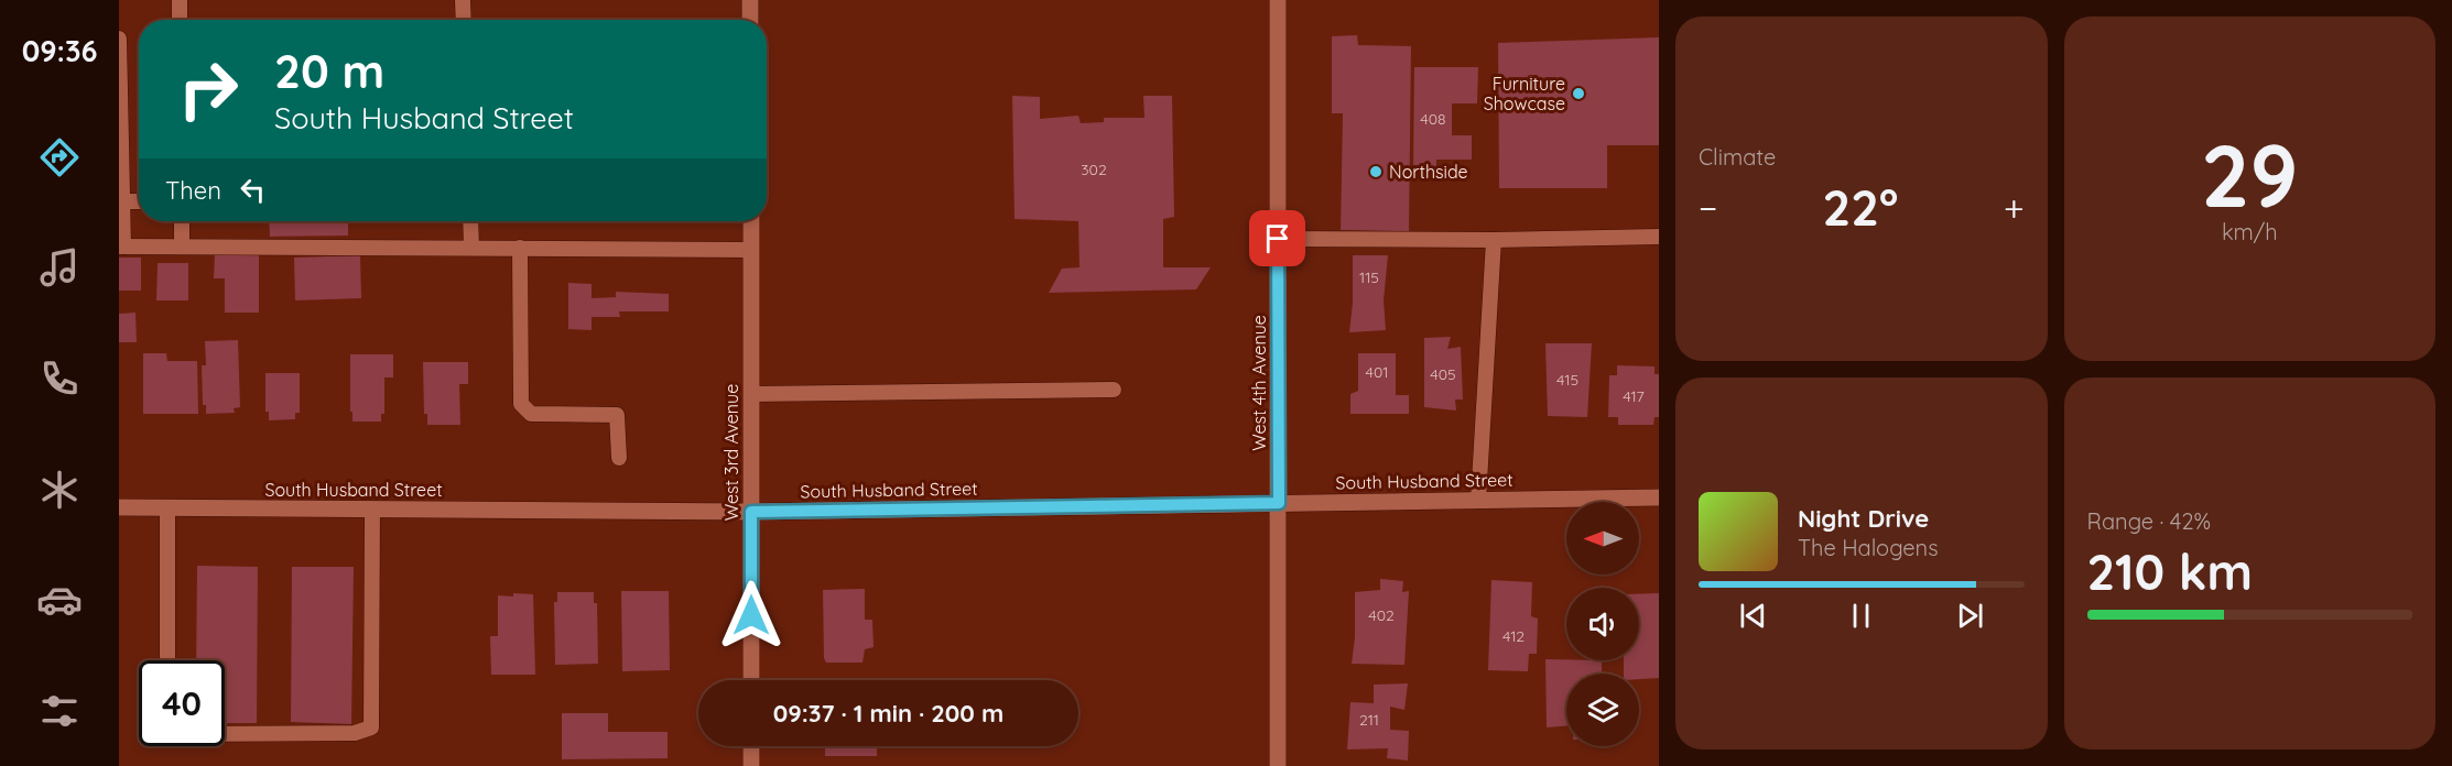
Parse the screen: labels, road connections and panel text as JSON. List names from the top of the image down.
{
  "streets": {
    "street": ["West 4th Avenue", "West 3rd Avenue", "South Husband Street"]
  },
  "crossings": [
    ["West 4th Avenue", "South Husband Street"],
    ["West 3rd Avenue", "South Husband Street"]
  ],
  "places": ["Furniture Showcase", "Northside"],
  "house_numbers": [
    "408",
    "302",
    "115",
    "401",
    "405",
    "415",
    "417",
    "402",
    "412",
    "211"
  ],
  "north": "left",
  "page": {
    "tabs": "09:36",
    "tile": [
      "Climate",
      ["29", "km/h"],
      ["Range · 42%", "210 km"]
    ],
    "turn": ["20 m", "South Husband Street"],
    "then": "Then",
    "heat": ["−", "22°", "+"],
    "song": ["Night Drive", "The Halogens"],
    "limit": "40",
    "trip": "09:37 · 1 min · 200 m"
  }
}
